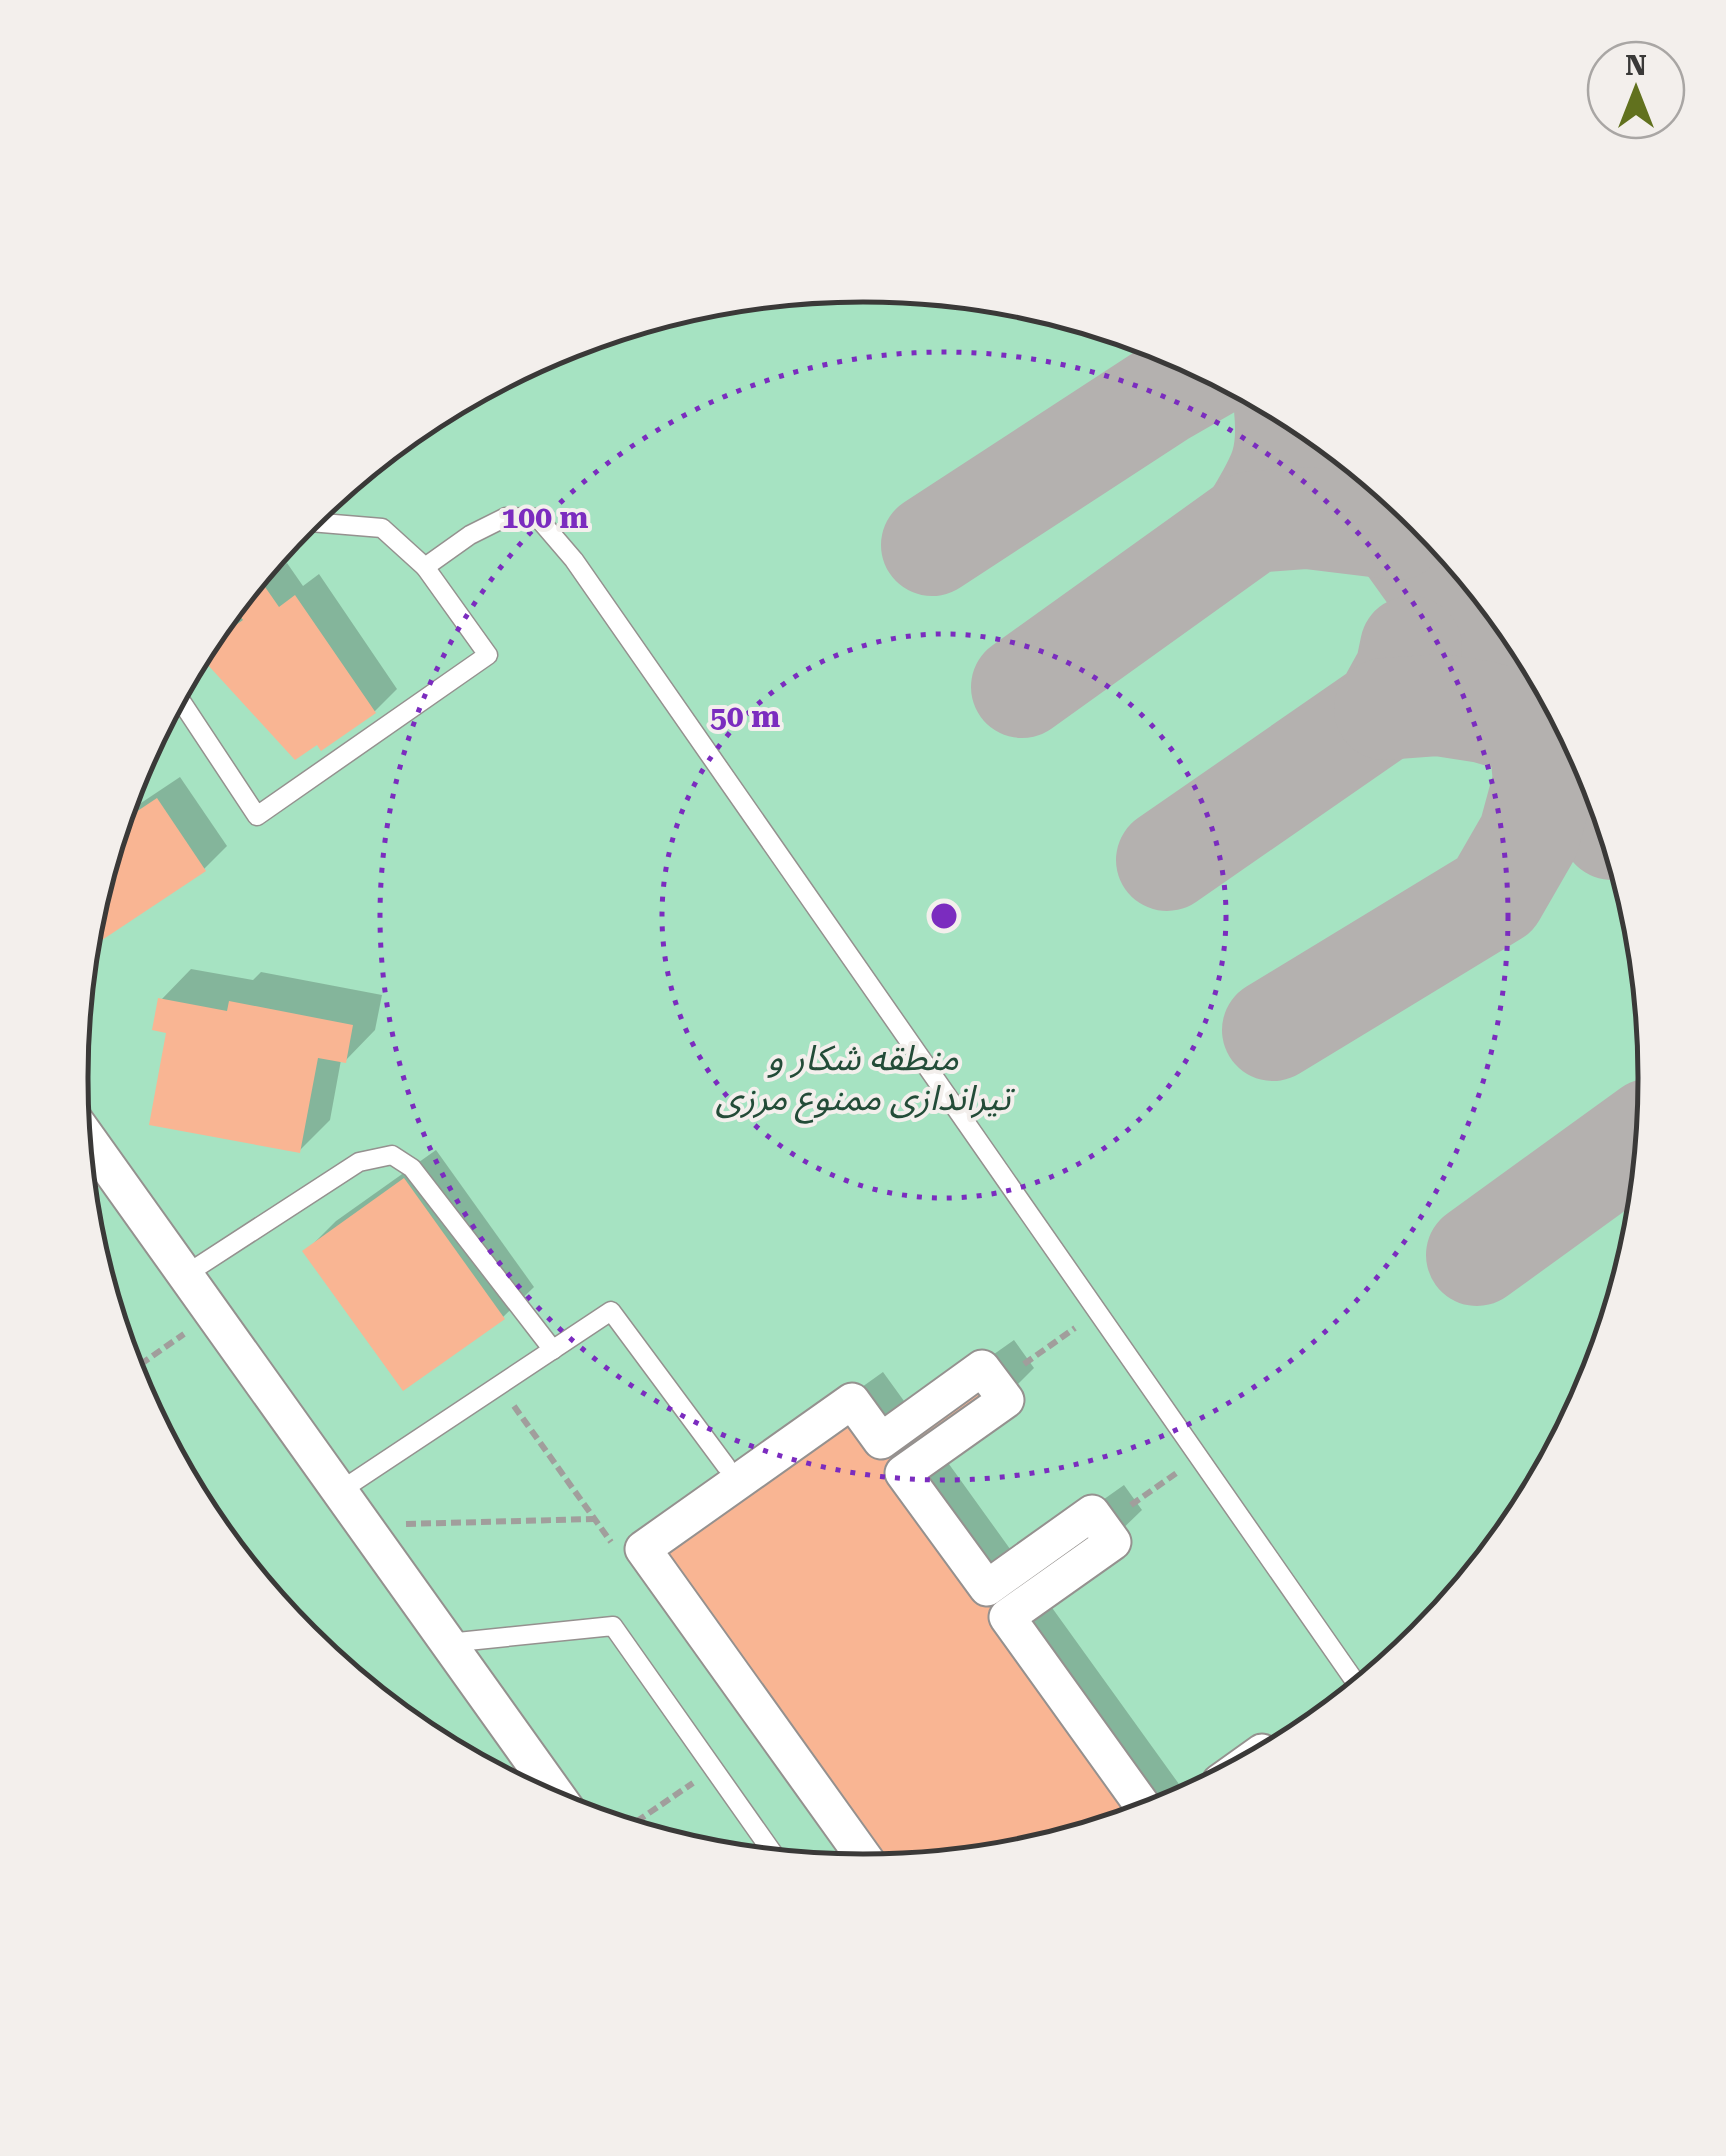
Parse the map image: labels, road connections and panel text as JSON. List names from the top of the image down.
{
  "parks": ["منطقه شکار و تیراندازی ممنوع مرزی"],
  "north": "top",
  "rings": ["100 m", "50 m"]
}
